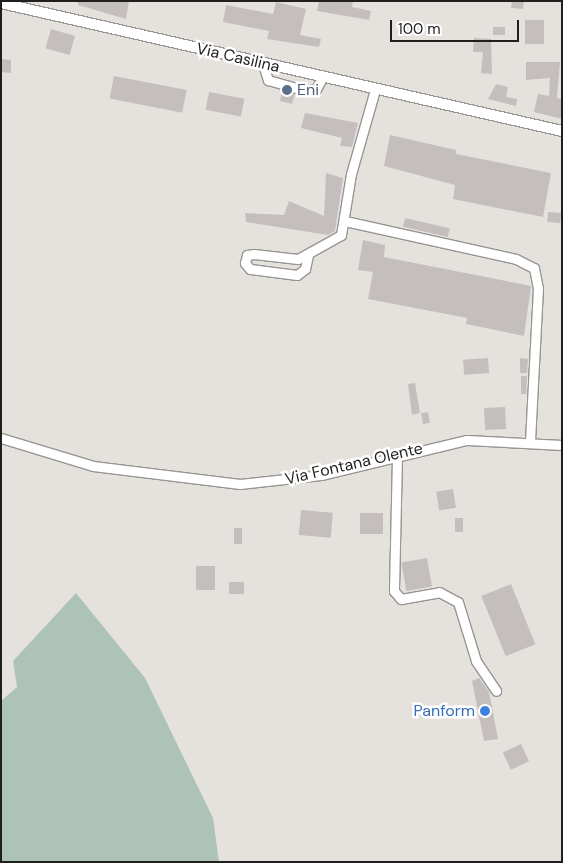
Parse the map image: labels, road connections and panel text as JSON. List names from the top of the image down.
{
  "streets": {
    "main road": ["Via Casilina"],
    "street": ["Via Fontana Olente"]
  },
  "places": ["Eni", "Panform"],
  "scale_bar": "100 m"
}
